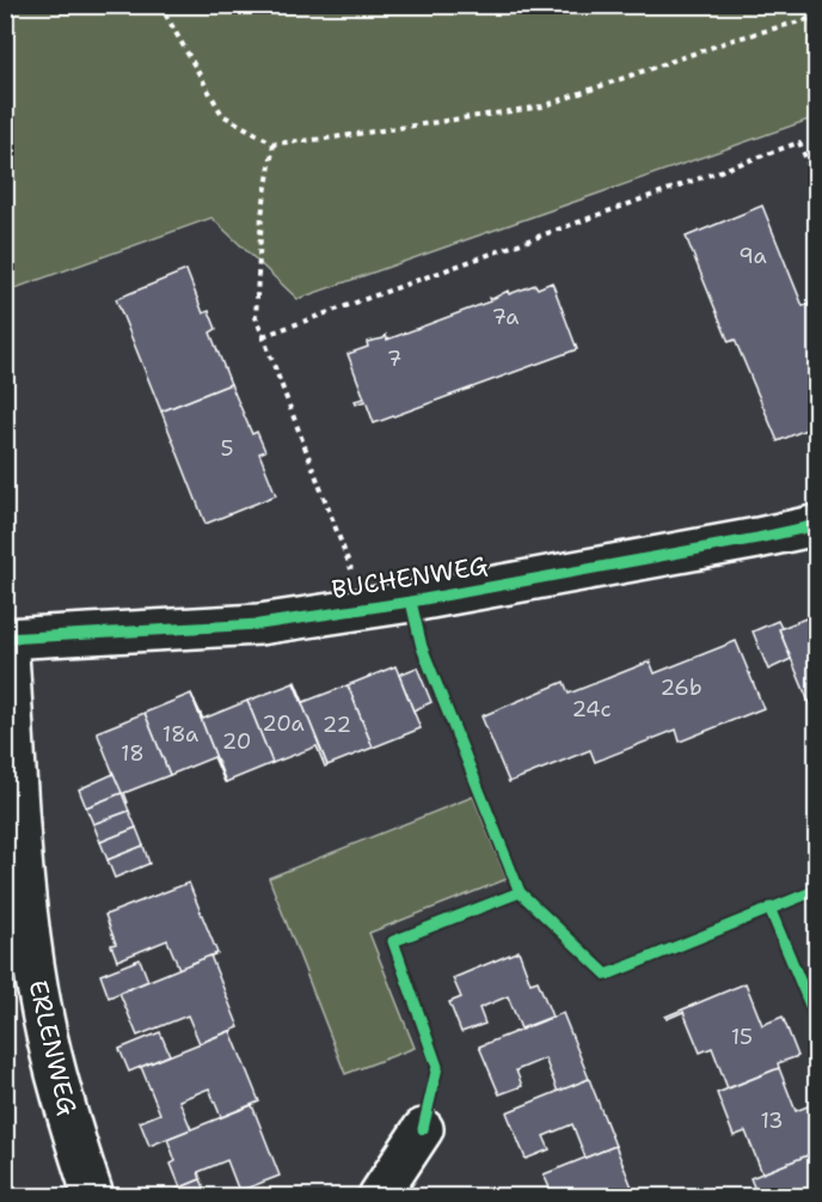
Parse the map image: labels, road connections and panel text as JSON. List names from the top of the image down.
{
  "streets": {
    "street": ["BUCHENWEG", "ERLENWEG"]
  },
  "crossings": [
    ["BUCHENWEG", "ERLENWEG"]
  ],
  "house_numbers": [
    "9a",
    "7a",
    "7",
    "5",
    "26b",
    "24c",
    "20a",
    "22",
    "18a",
    "20",
    "18",
    "15",
    "13"
  ]
}
